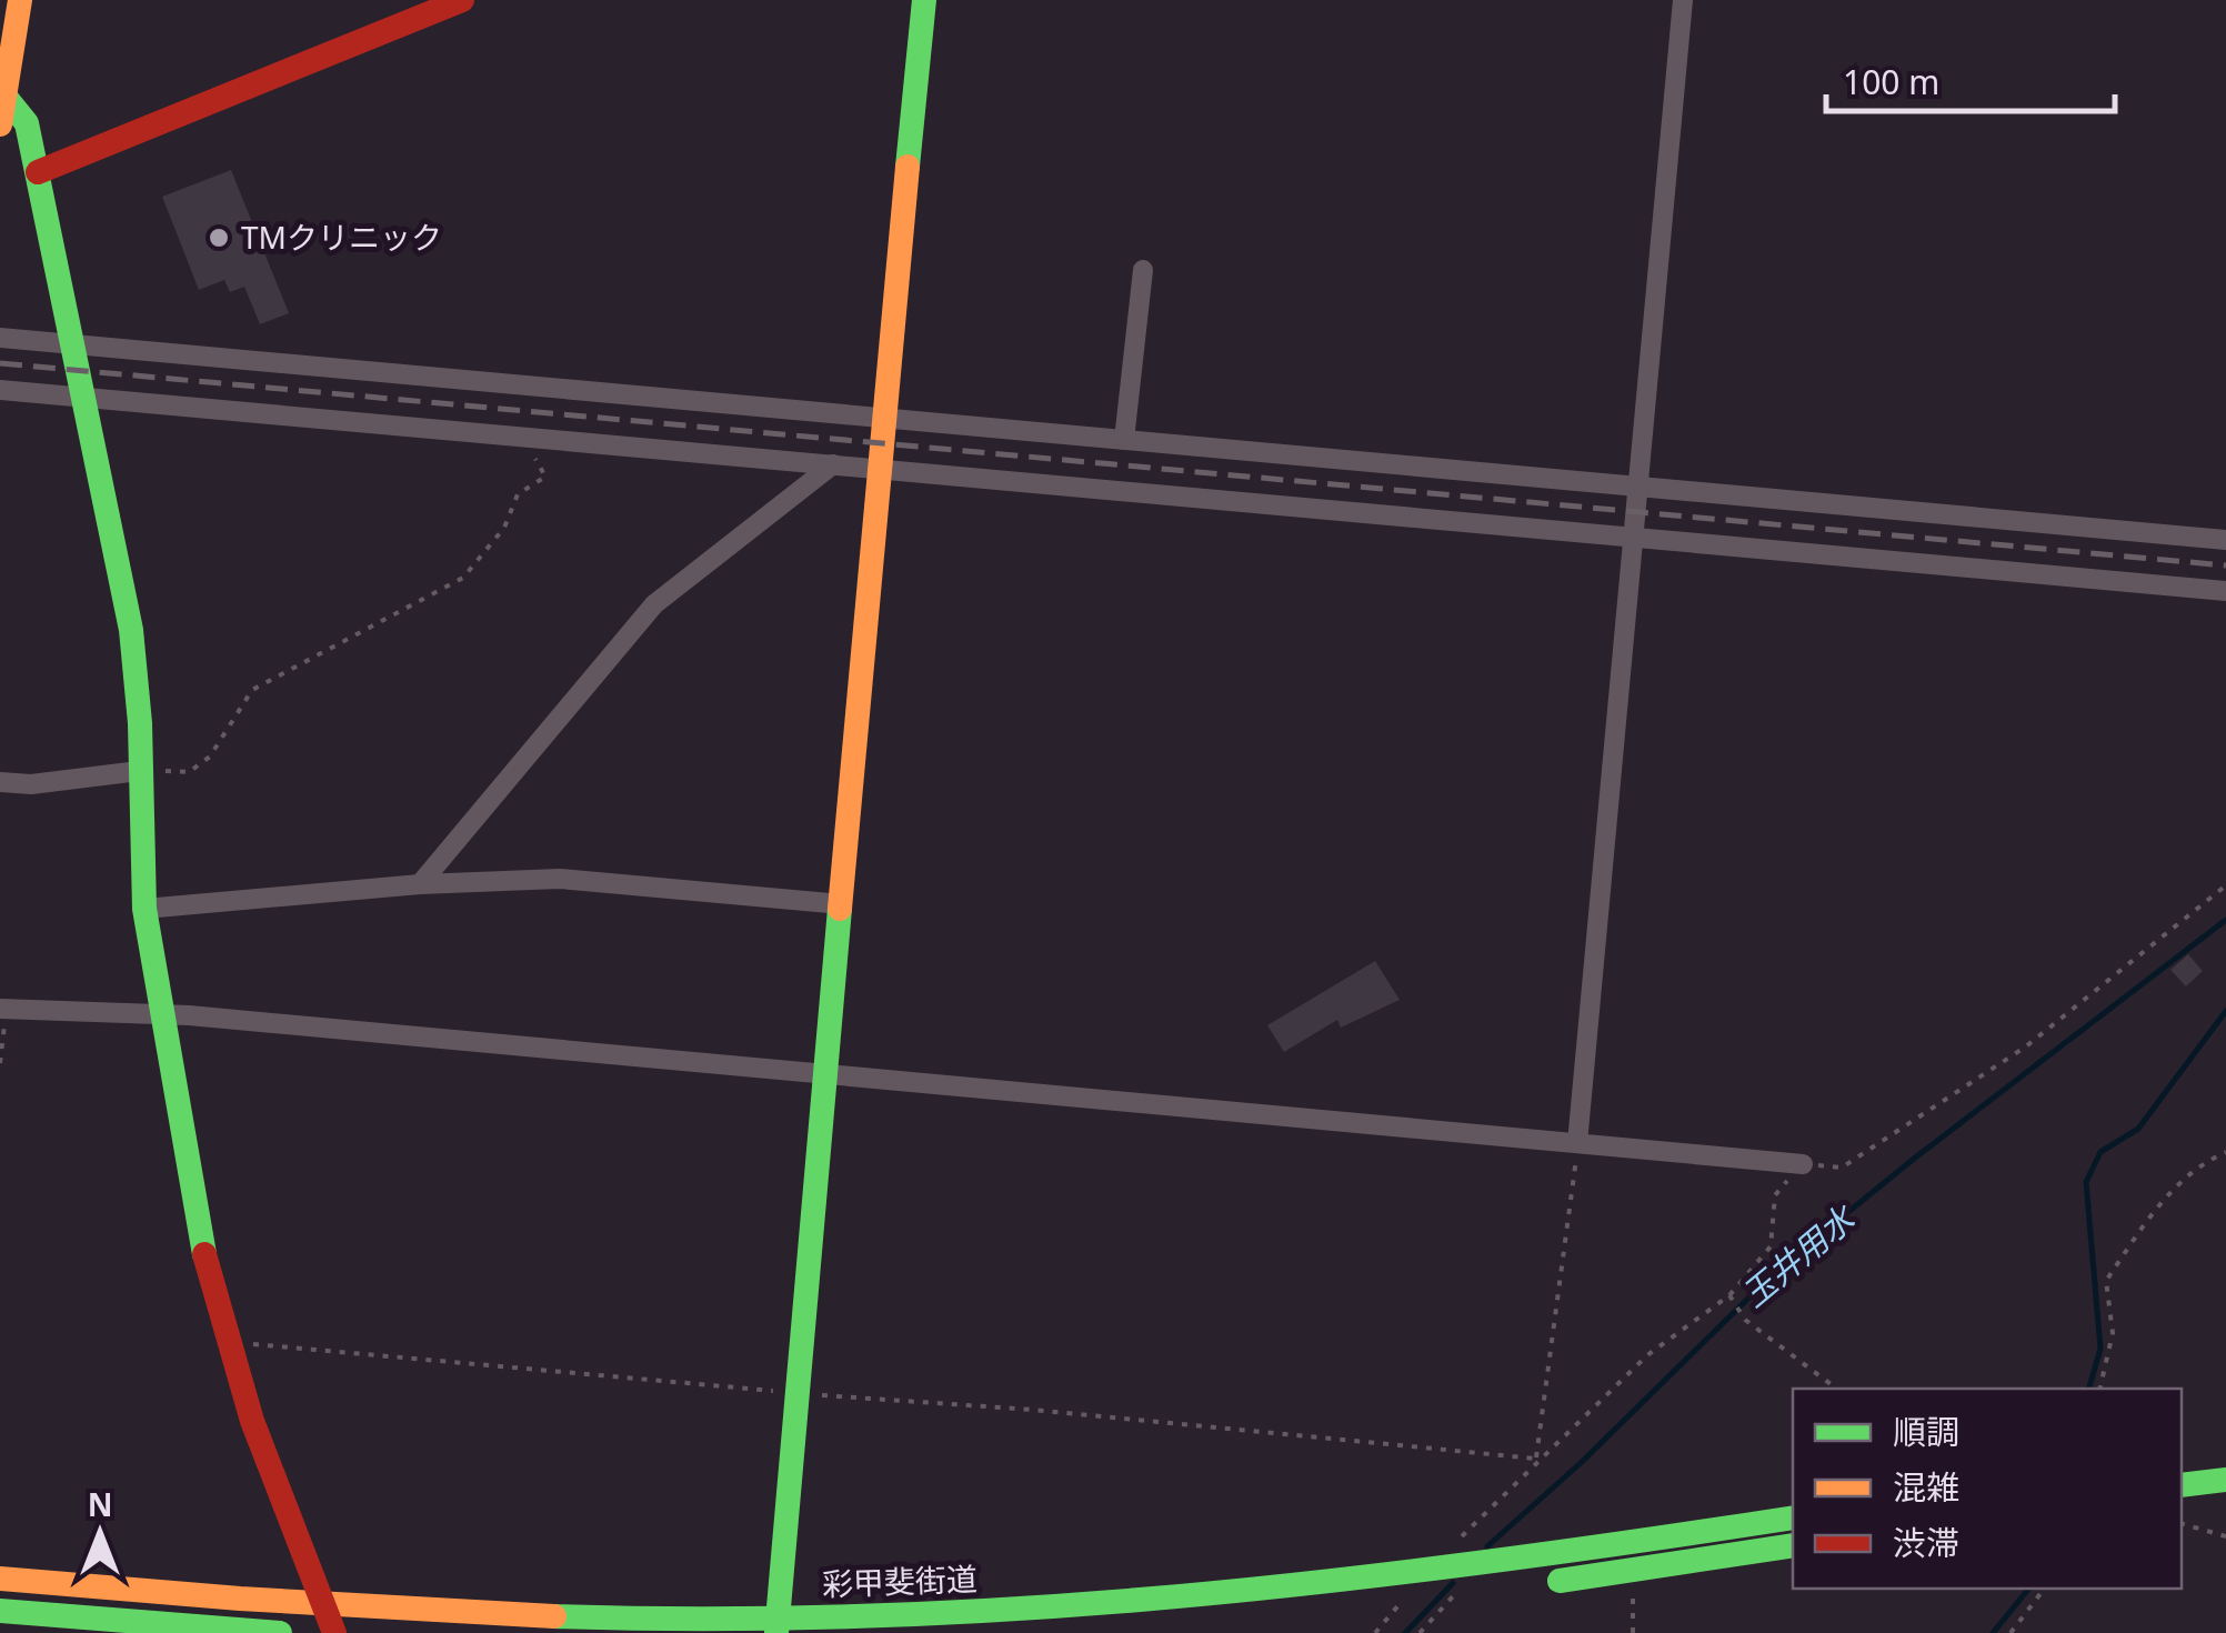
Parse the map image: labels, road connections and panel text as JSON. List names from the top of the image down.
{
  "streets": {
    "main road": ["彩甲斐街道"]
  },
  "water": ["玉井用水"],
  "places": ["TMクリニック"],
  "legend": ["順調", "混雑", "渋滞"],
  "scale_bar": "100 m",
  "north": "top"
}
